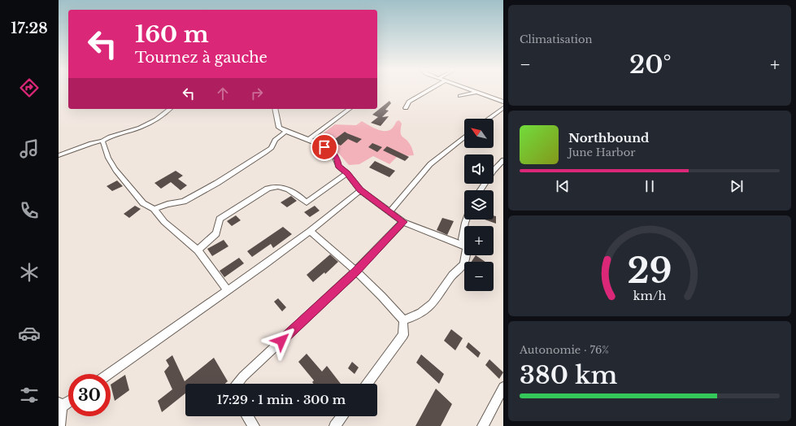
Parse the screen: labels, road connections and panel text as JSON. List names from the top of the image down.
{
  "north": "top left",
  "page": {
    "tabs": "17:28",
    "tile": [
      "Climatisation",
      ["Autonomie · 76%", "380 km"]
    ],
    "turn": ["160 m", "Tournez à gauche"],
    "heat": ["−", "20°", "+"],
    "map_buttons": ["+", "−"],
    "song": ["Northbound", "June Harbor"],
    "limit": "30",
    "trip": "17:29 · 1 min · 300 m",
    "gauge": ["29", "km/h"]
  }
}
